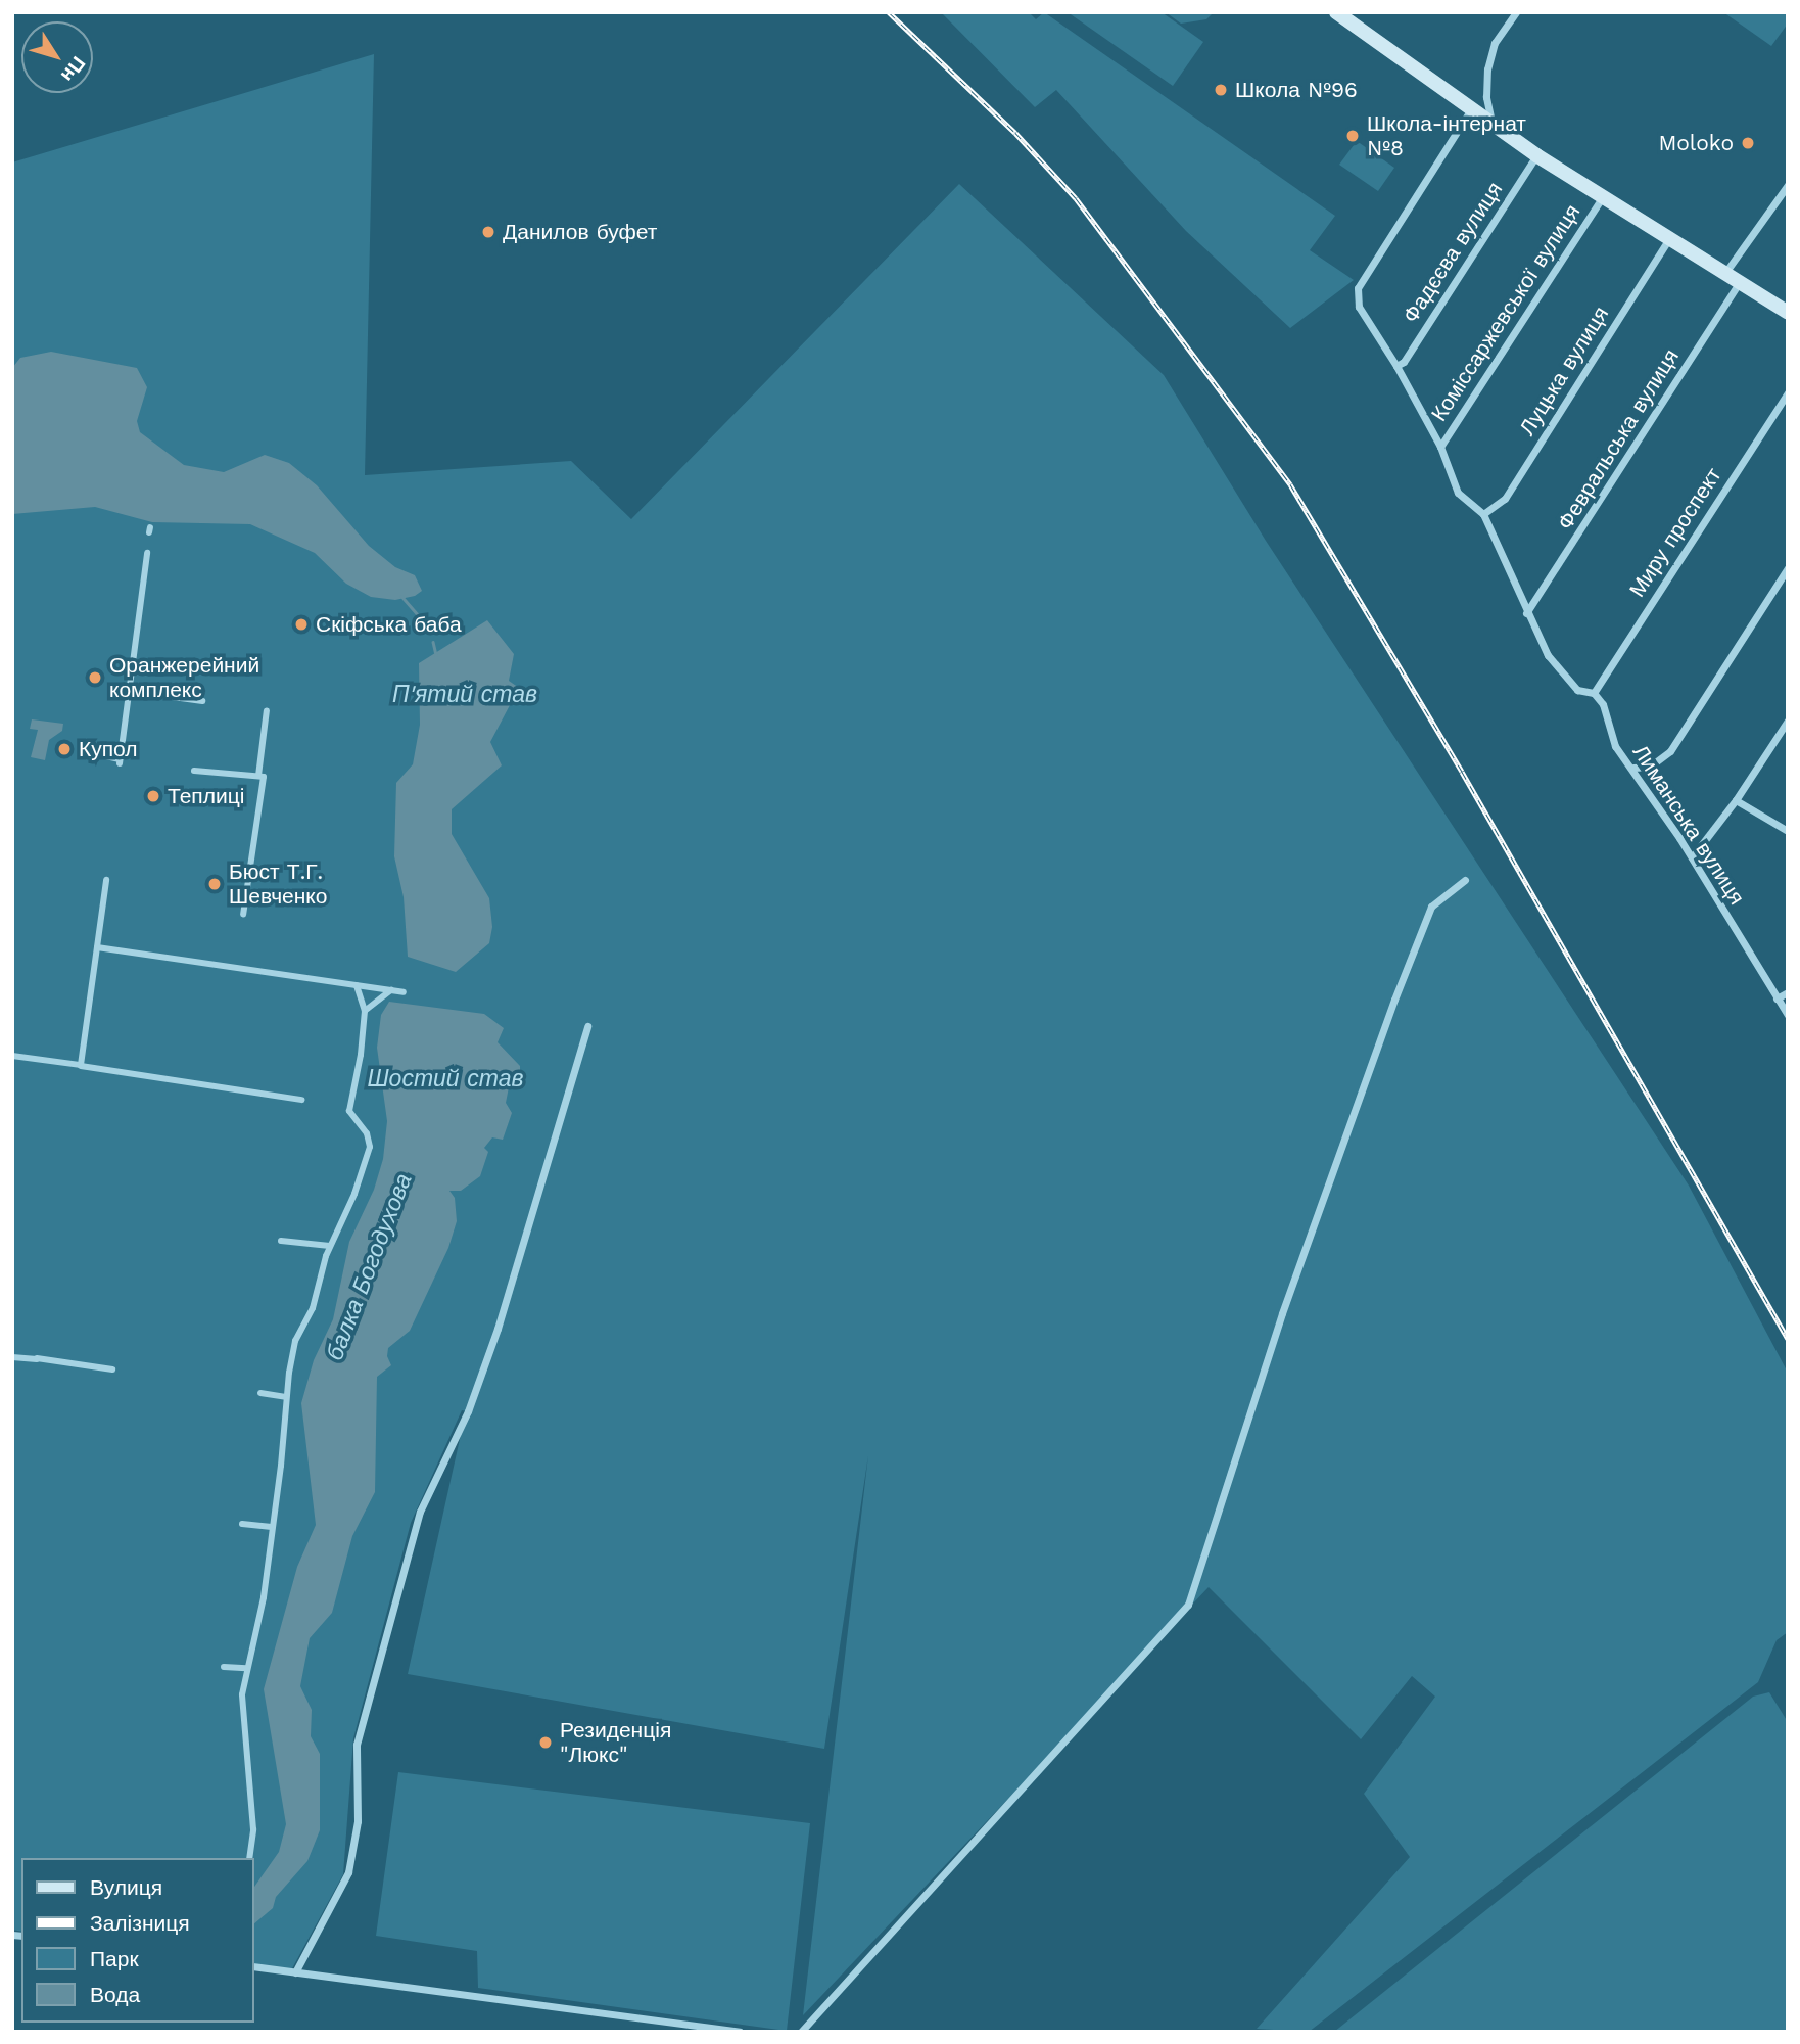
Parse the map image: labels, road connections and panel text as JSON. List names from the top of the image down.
{
  "streets": {
    "street": [
      "Фадєєва вулиця",
      "Коміссаржевської вулиця",
      "Луцька вулиця",
      "Февральська вулиця",
      "Миру проспект",
      "Лиманська вулиця"
    ]
  },
  "crossings": [
    ["Миру проспект", "Лиманська вулиця"]
  ],
  "water": ["П'ятий став", "Шостий став", "балка Богодухова"],
  "places": [
    "Школа №96",
    "Школа-інтернат №8",
    "Moloko",
    "Данилов буфет",
    "Скіфська баба",
    "Оранжерейний комплекс",
    "Купол",
    "Теплиці",
    "Бюст Т.Г. Шевченко",
    "Резиденція \"Люкс\""
  ],
  "legend": [
    "Вулиця",
    "Залізниця",
    "Парк",
    "Вода"
  ],
  "north": "bottom right"
}
